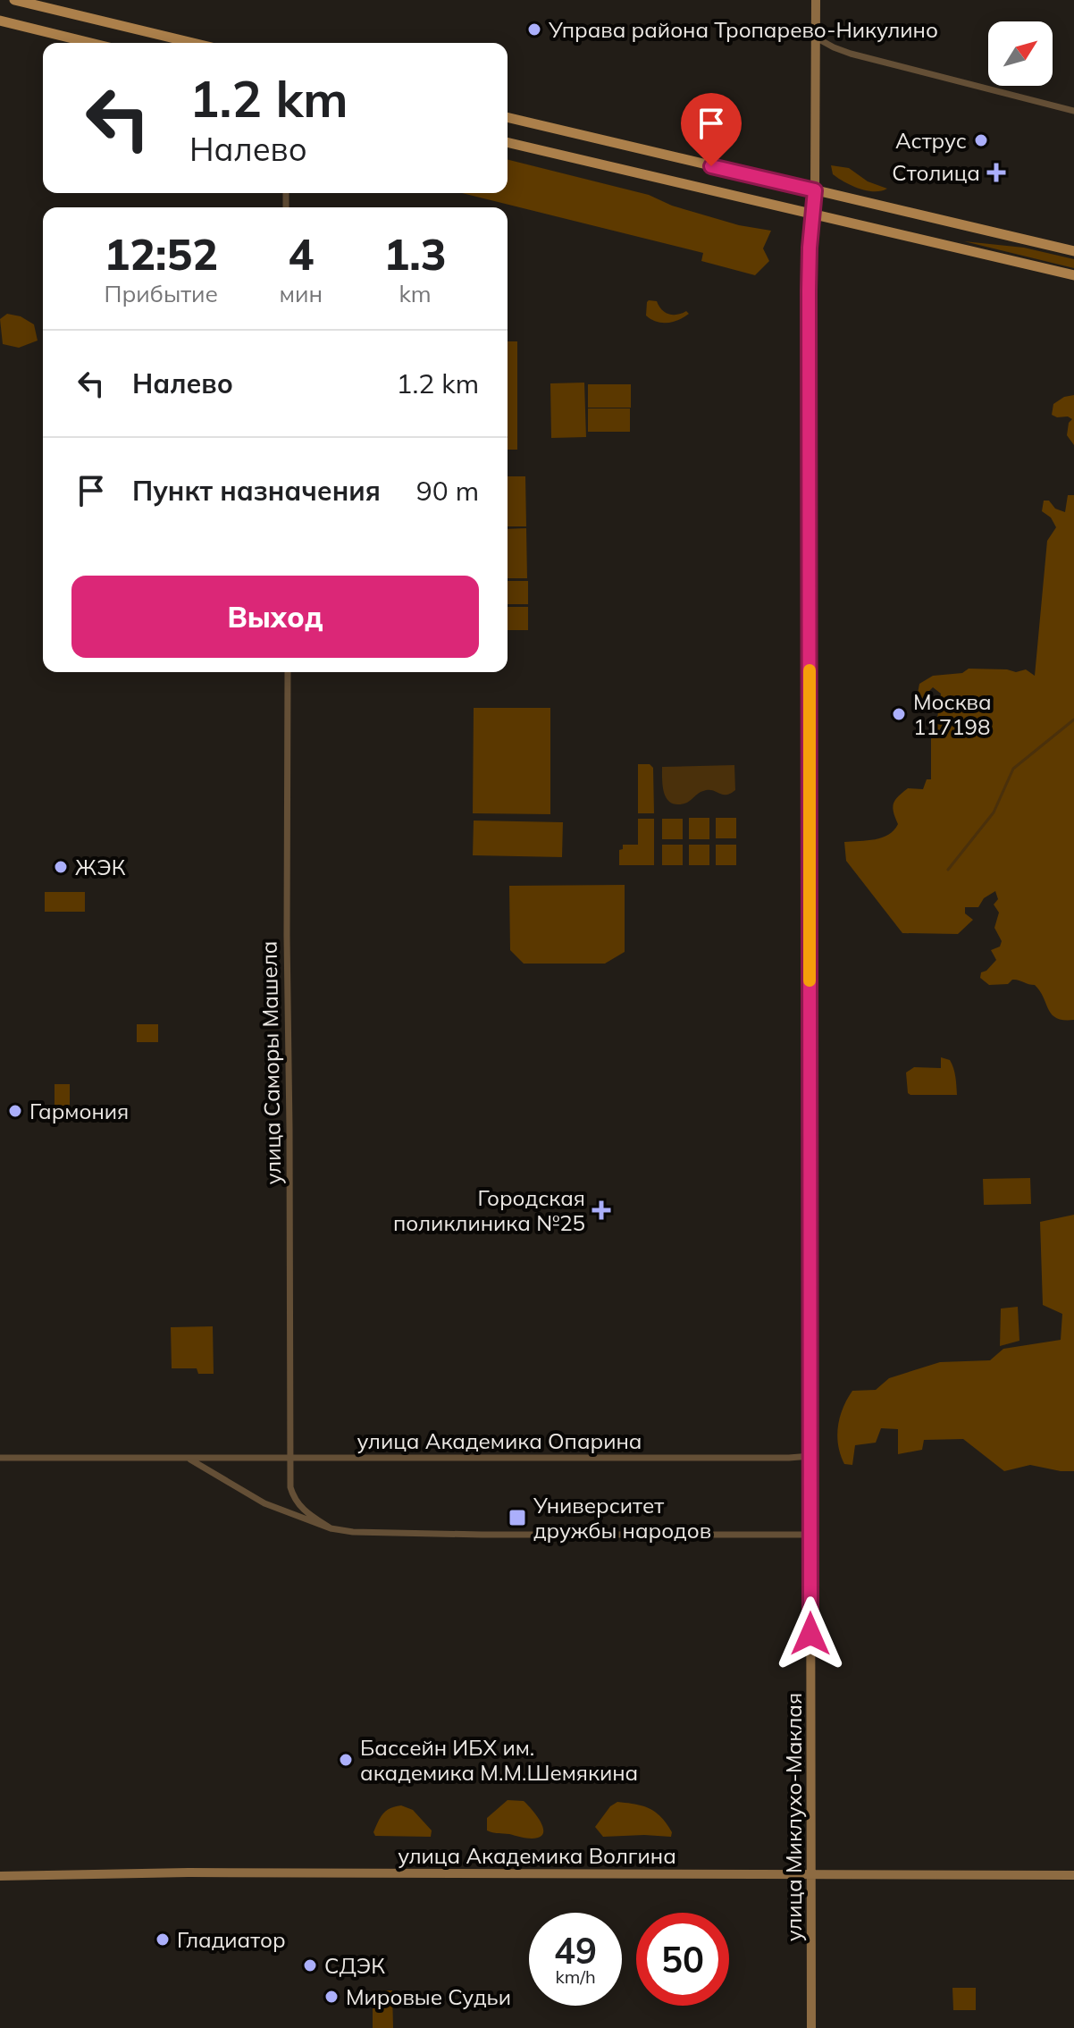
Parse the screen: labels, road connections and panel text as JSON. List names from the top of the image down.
{
  "streets": {
    "main road": ["улица Миклухо-Маклая", "улица Академика Волгина"],
    "street": ["улица Саморы Машела", "улица Академика Опарина"]
  },
  "crossings": [
    ["улица Саморы Машела", "улица Академика Опарина"],
    ["улица Академика Опарина", "улица Миклухо-Маклая"],
    ["улица Миклухо-Маклая", "улица Академика Волгина"]
  ],
  "places": {
    "other": [
      "Управа района Тропарево-Никулино",
      "Аструс",
      "Москва 117198",
      "ЖЭК",
      "Гармония",
      "Бассейн ИБХ им. академика М.М.Шемякина",
      "Гладиатор",
      "СДЭК",
      "Мировые Судьи"
    ],
    "health": ["Столица", "Городская поликлиника №25"],
    "transit": ["Университет дружбы народов"]
  },
  "north": "top right",
  "page": {
    "turn": ["1.2 km", "Налево"],
    "eta": [
      "12:52",
      "Прибытие",
      "4",
      "мин",
      "1.3",
      "km"
    ],
    "list": [
      {
        "name": "Налево",
        "value": "1.2 km"
      },
      {
        "name": "Пункт назначения",
        "value": "90 m"
      }
    ],
    "buttons": "Выход",
    "speed": "49 km/h",
    "limit": "50"
  }
}
